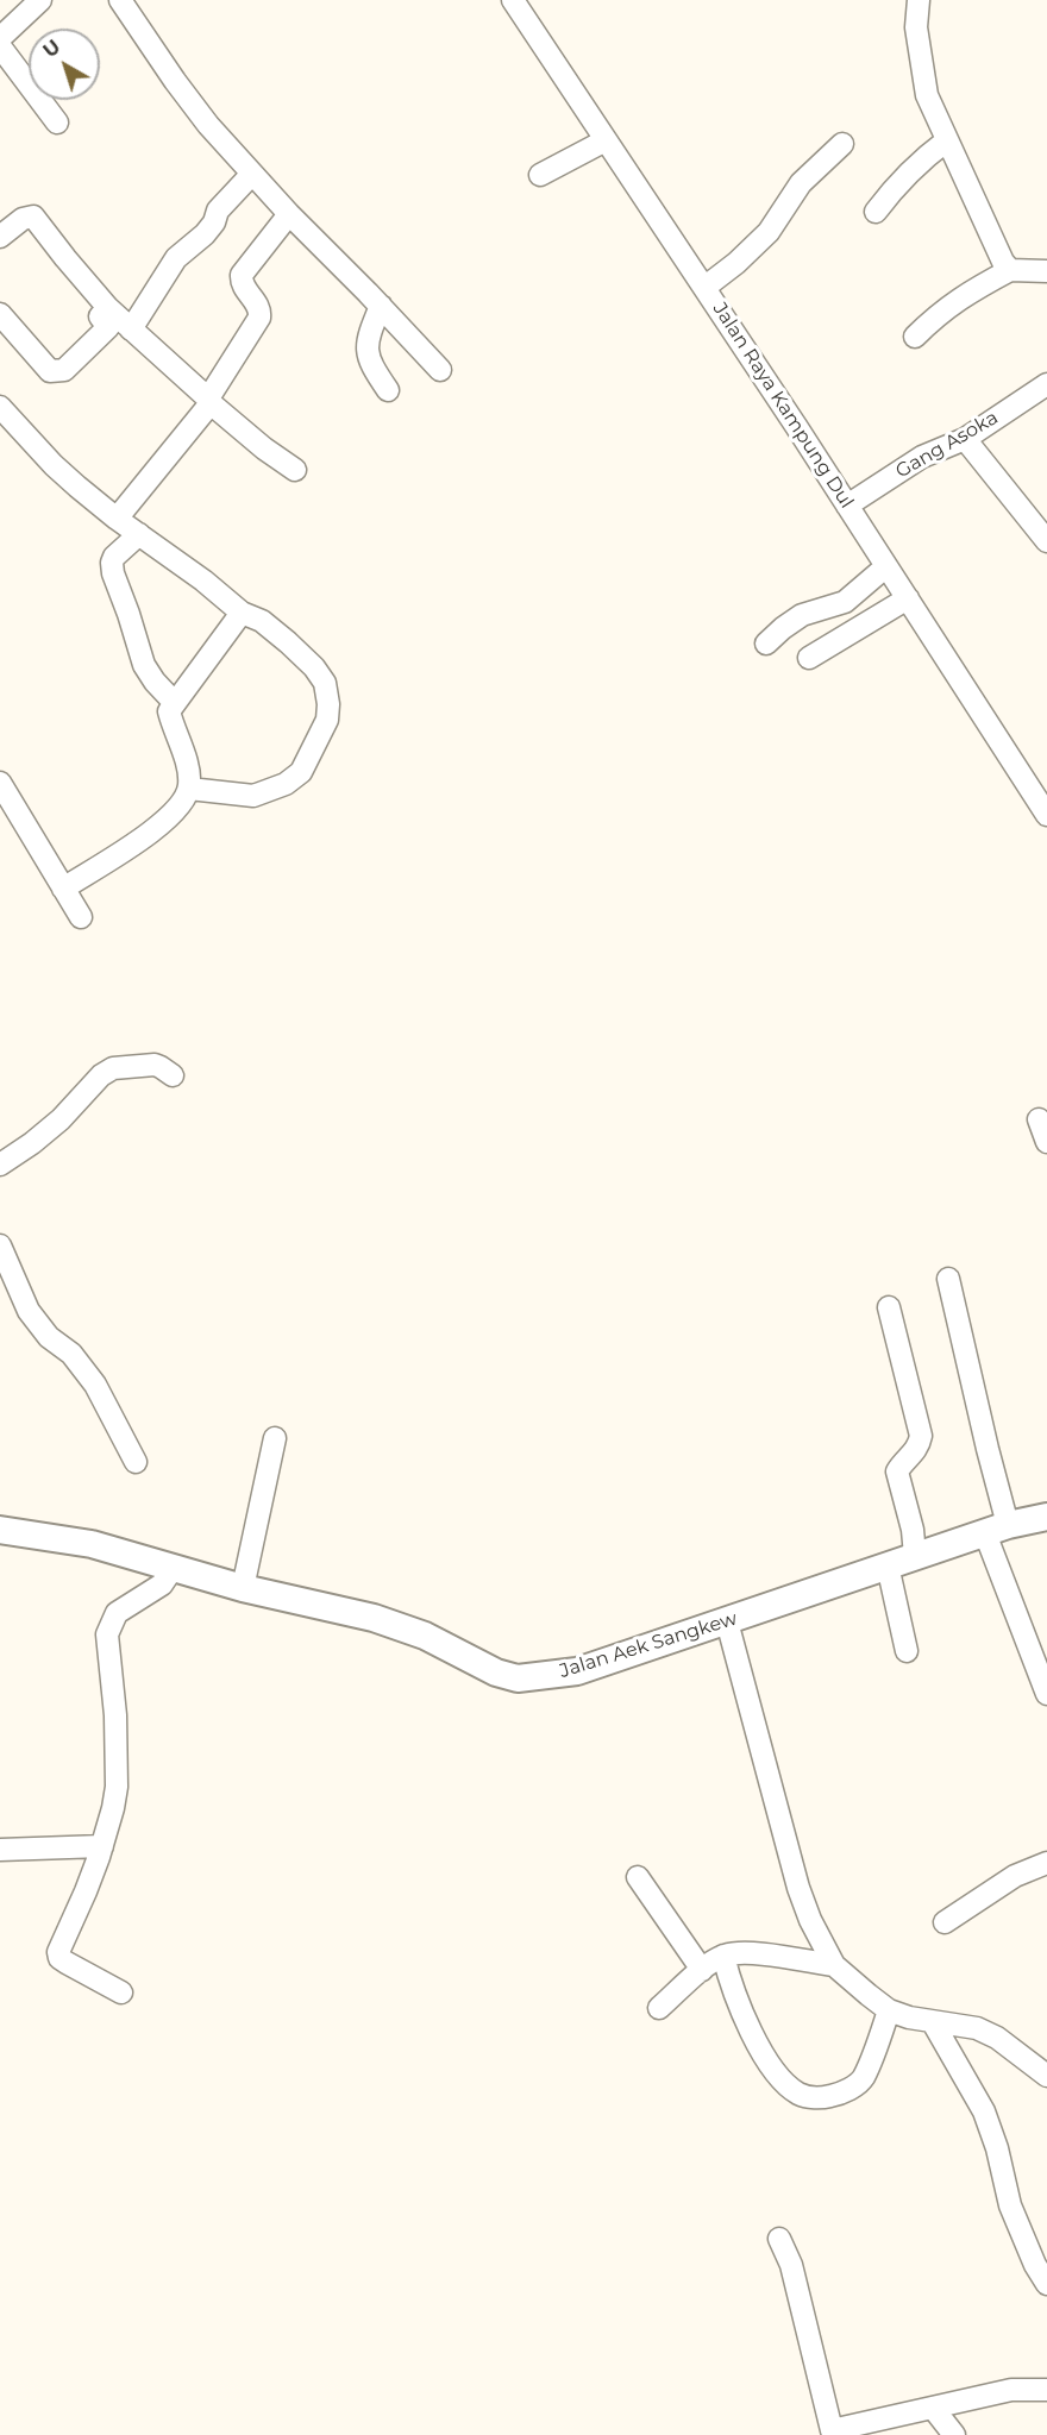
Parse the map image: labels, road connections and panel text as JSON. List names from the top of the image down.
{
  "streets": {
    "street": ["Jalan Raya Kampung Dul", "Gang Asoka", "Jalan Aek Sangkew"]
  },
  "crossings": [
    ["Jalan Raya Kampung Dul", "Gang Asoka"]
  ],
  "north": "top left"
}
